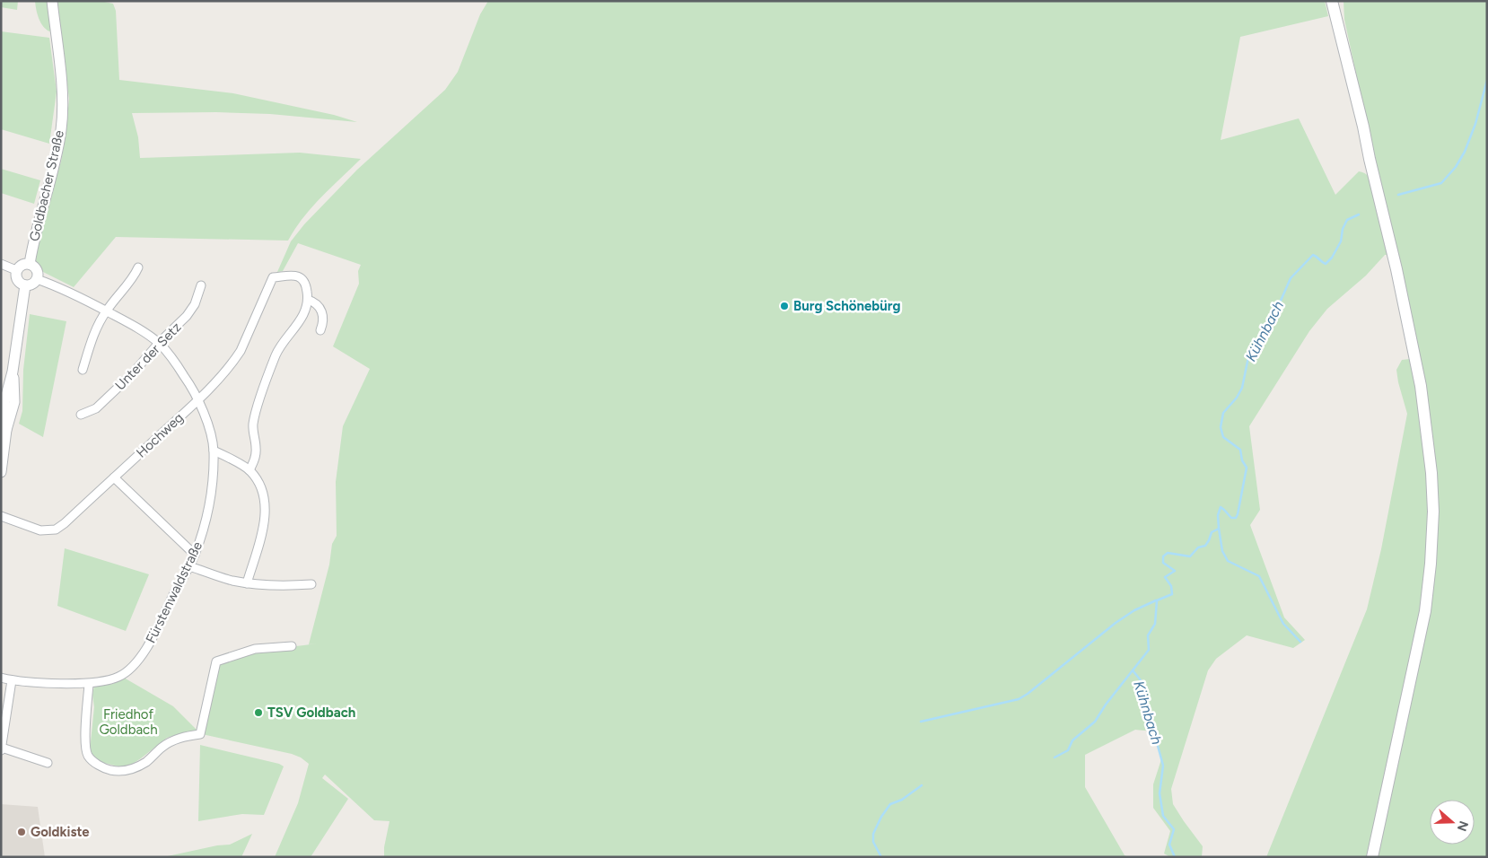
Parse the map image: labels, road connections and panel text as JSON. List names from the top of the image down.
{
  "streets": {
    "street": [
      "Goldbacher Straße",
      "Unter der Setz",
      "Hochweg",
      "Fürstenwaldstraße"
    ]
  },
  "crossings": [
    ["Goldbacher Straße", "Fürstenwaldstraße"],
    ["Unter der Setz", "Fürstenwaldstraße"],
    ["Hochweg", "Fürstenwaldstraße"]
  ],
  "water": ["Kühnbach"],
  "parks": ["Friedhof Goldbach"],
  "places": ["Burg Schönebürg", "TSV Goldbach", "Goldkiste"],
  "north": "right"
}
